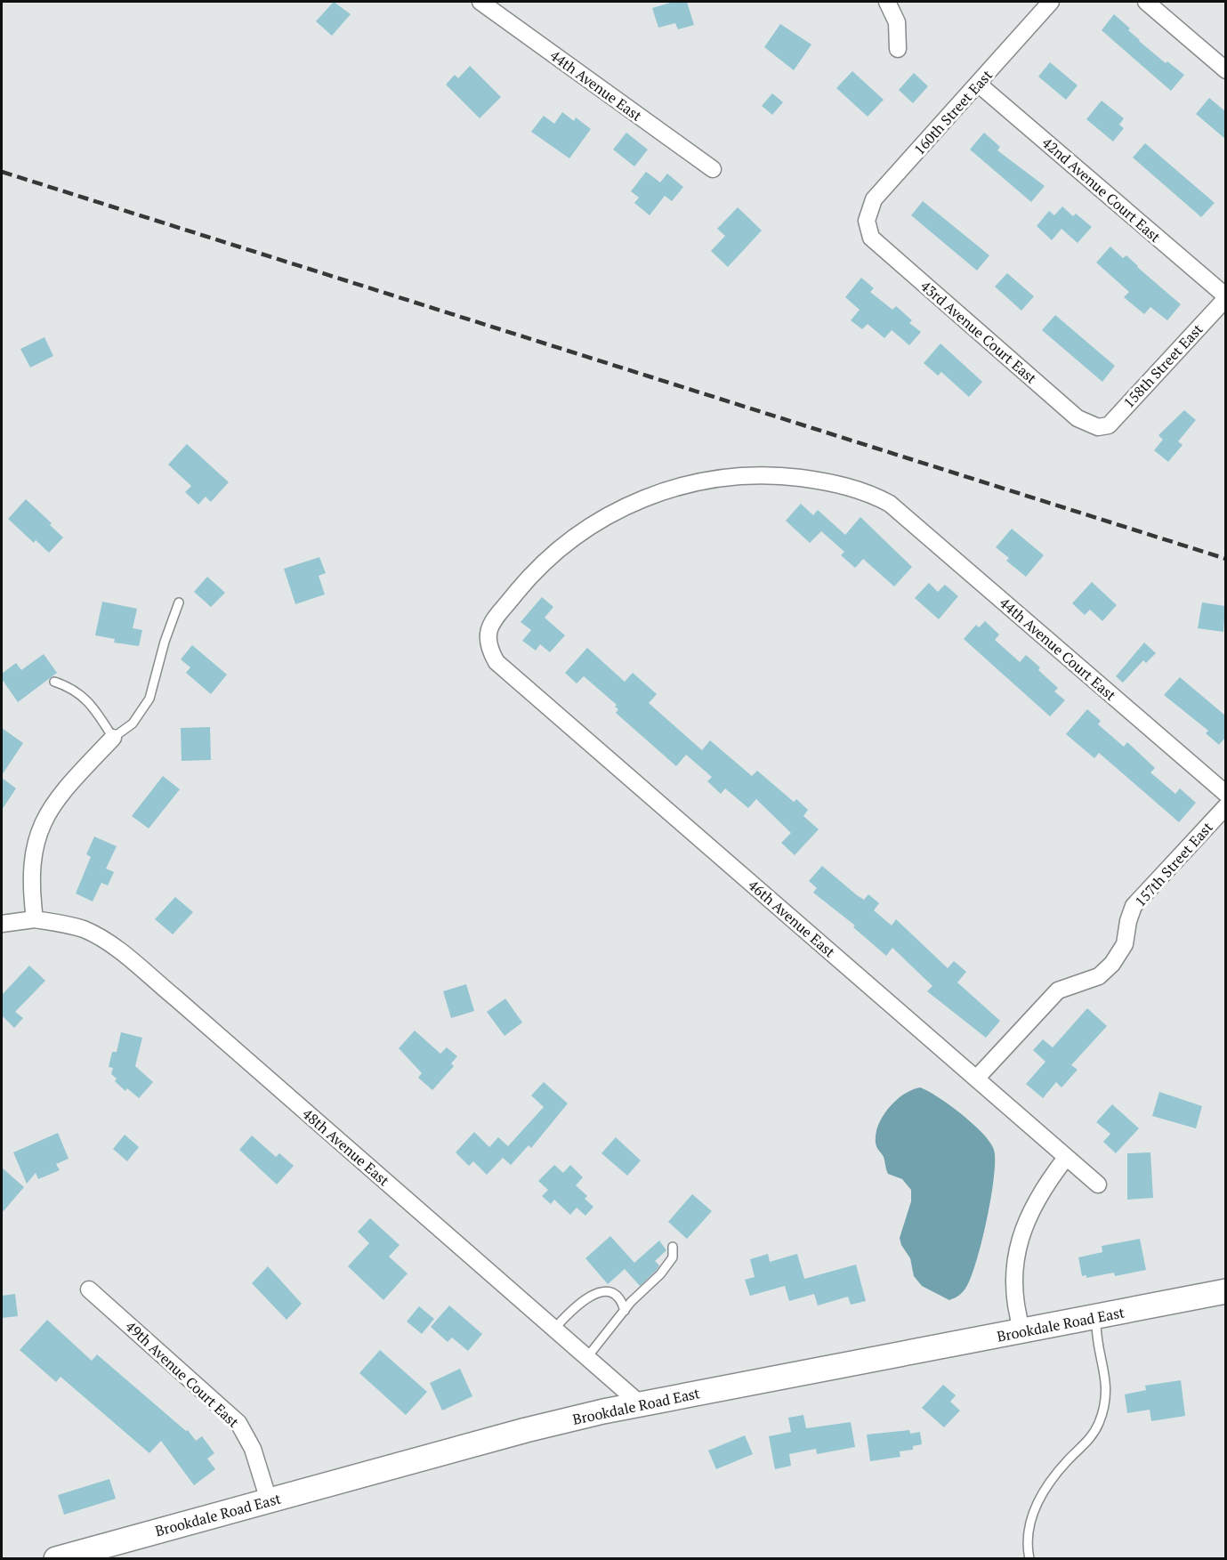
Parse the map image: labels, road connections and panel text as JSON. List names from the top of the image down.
{
  "streets": {
    "main road": ["Brookdale Road East"],
    "street": [
      "44th Avenue East",
      "160th Street East",
      "42nd Avenue Court East",
      "43rd Avenue Court East",
      "158th Street East",
      "44th Avenue Court East",
      "157th Street East",
      "46th Avenue East",
      "48th Avenue East",
      "49th Avenue Court East"
    ]
  },
  "crossings": [
    ["160th Street East", "42nd Avenue Court East"],
    ["160th Street East", "43rd Avenue Court East"],
    ["42nd Avenue Court East", "158th Street East"],
    ["43rd Avenue Court East", "158th Street East"],
    ["44th Avenue Court East", "46th Avenue East"],
    ["157th Street East", "46th Avenue East"],
    ["48th Avenue East", "Brookdale Road East"],
    ["Brookdale Road East", "49th Avenue Court East"]
  ]
}
